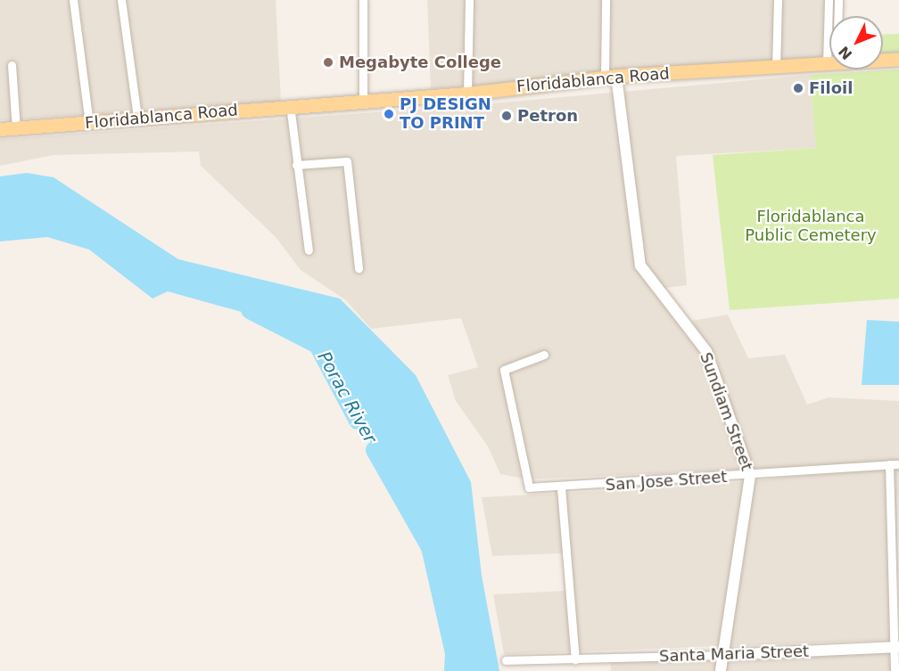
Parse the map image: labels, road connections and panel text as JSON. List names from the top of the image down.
{
  "streets": {
    "main road": ["Floridablanca Road"],
    "street": ["Sundiam Street", "San Jose Street", "Santa Maria Street"]
  },
  "crossings": [
    ["Floridablanca Road", "Sundiam Street"],
    ["Sundiam Street", "San Jose Street"],
    ["Sundiam Street", "Santa Maria Street"]
  ],
  "water": ["Porac River"],
  "parks": ["Floridablanca Public Cemetery"],
  "places": [
    "Megabyte College",
    "Filoil",
    "PJ DESIGN TO PRINT",
    "Petron"
  ],
  "north": "bottom left"
}
